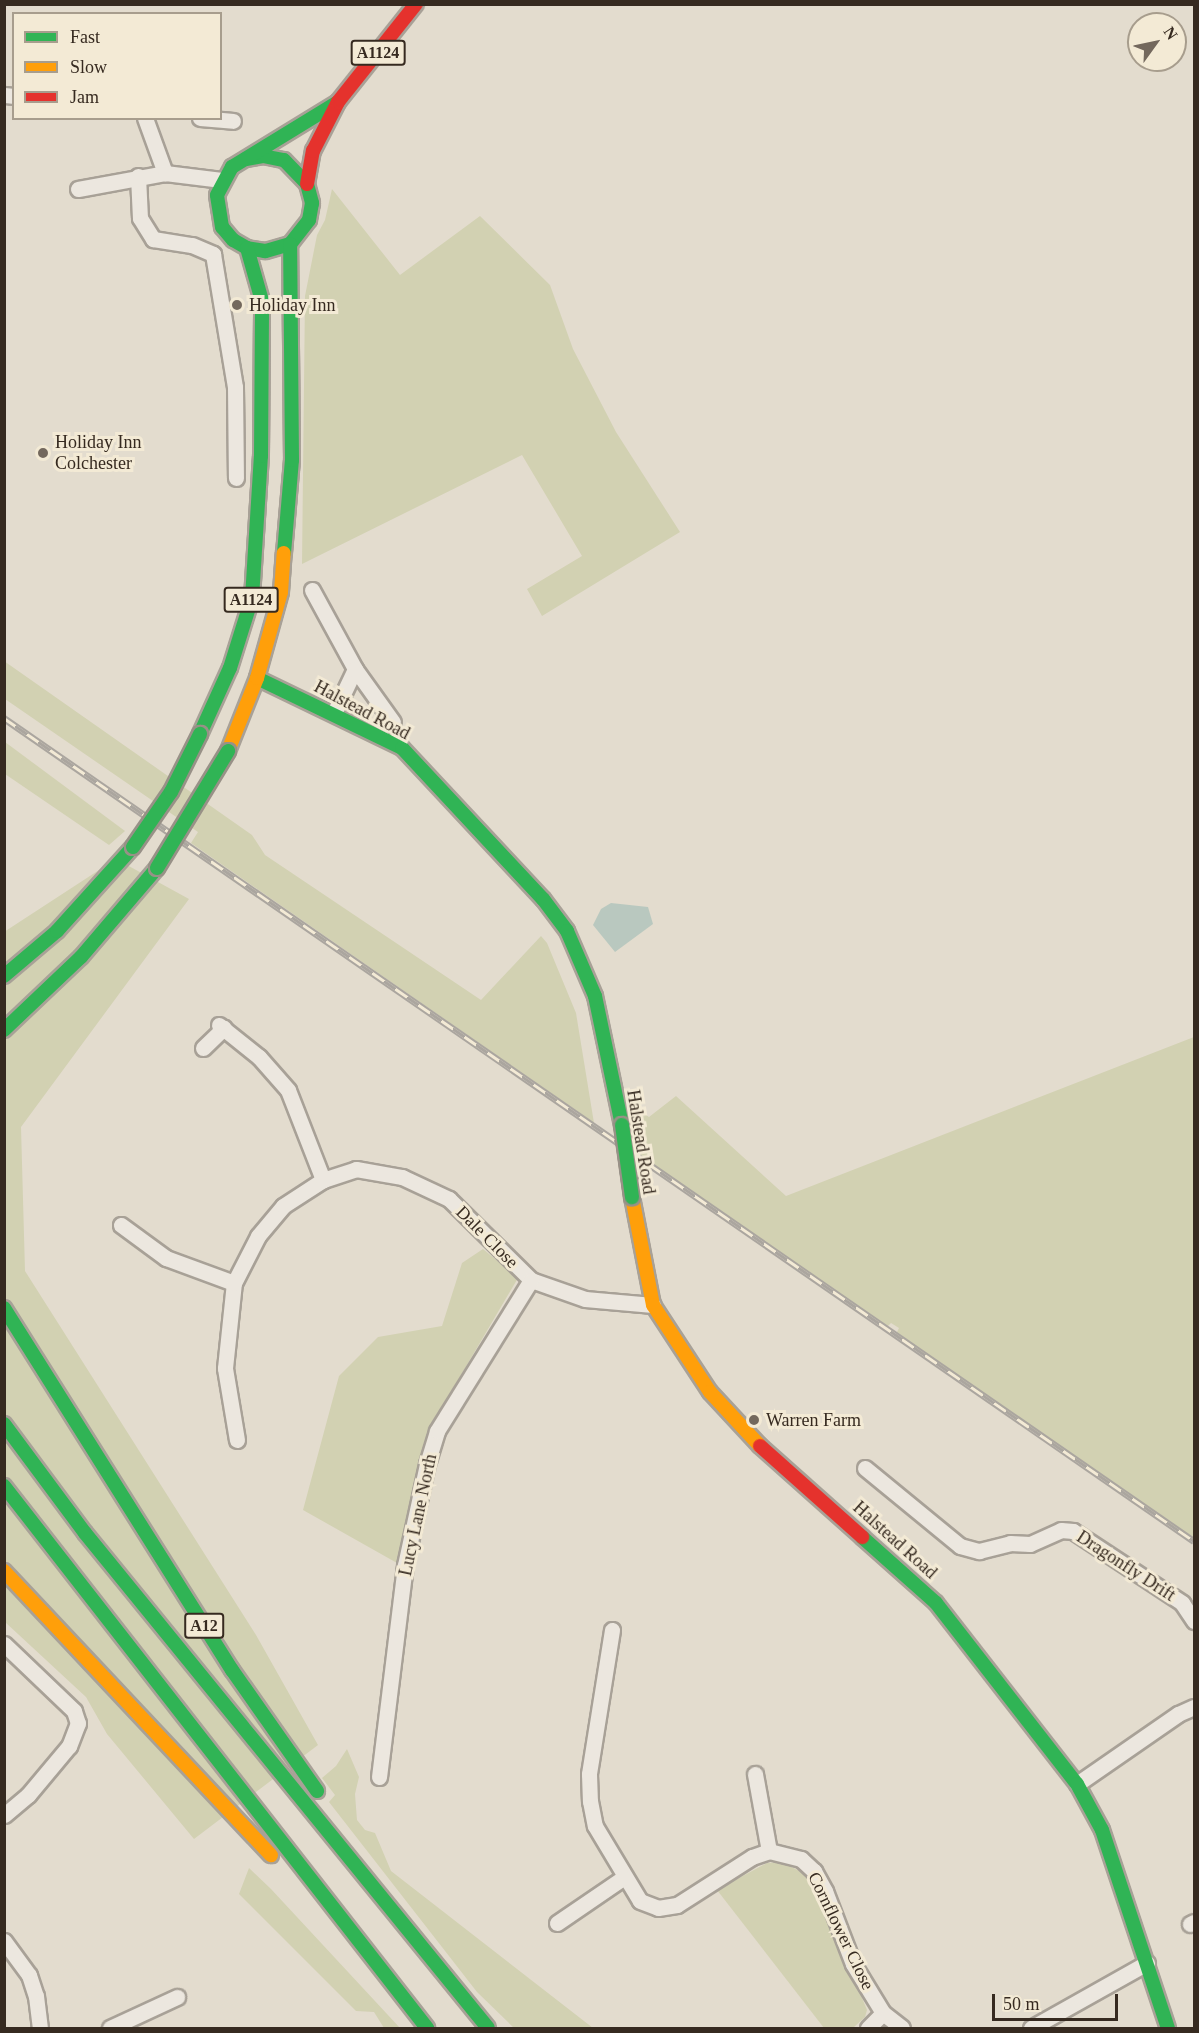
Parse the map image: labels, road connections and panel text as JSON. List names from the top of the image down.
{
  "streets": {
    "main road": ["A1124", "Halstead Road", "A12"],
    "street": [
      "Dale Close",
      "Lucy Lane North",
      "Dragonfly Drift",
      "Cornflower Close"
    ]
  },
  "crossings": [
    ["A1124", "Halstead Road"],
    ["Halstead Road", "Dale Close"],
    ["Dale Close", "Lucy Lane North"]
  ],
  "places": ["Holiday Inn", "Holiday Inn Colchester", "Warren Farm"],
  "legend": ["Fast", "Slow", "Jam"],
  "scale_bar": "50 m",
  "north": "top right"
}
